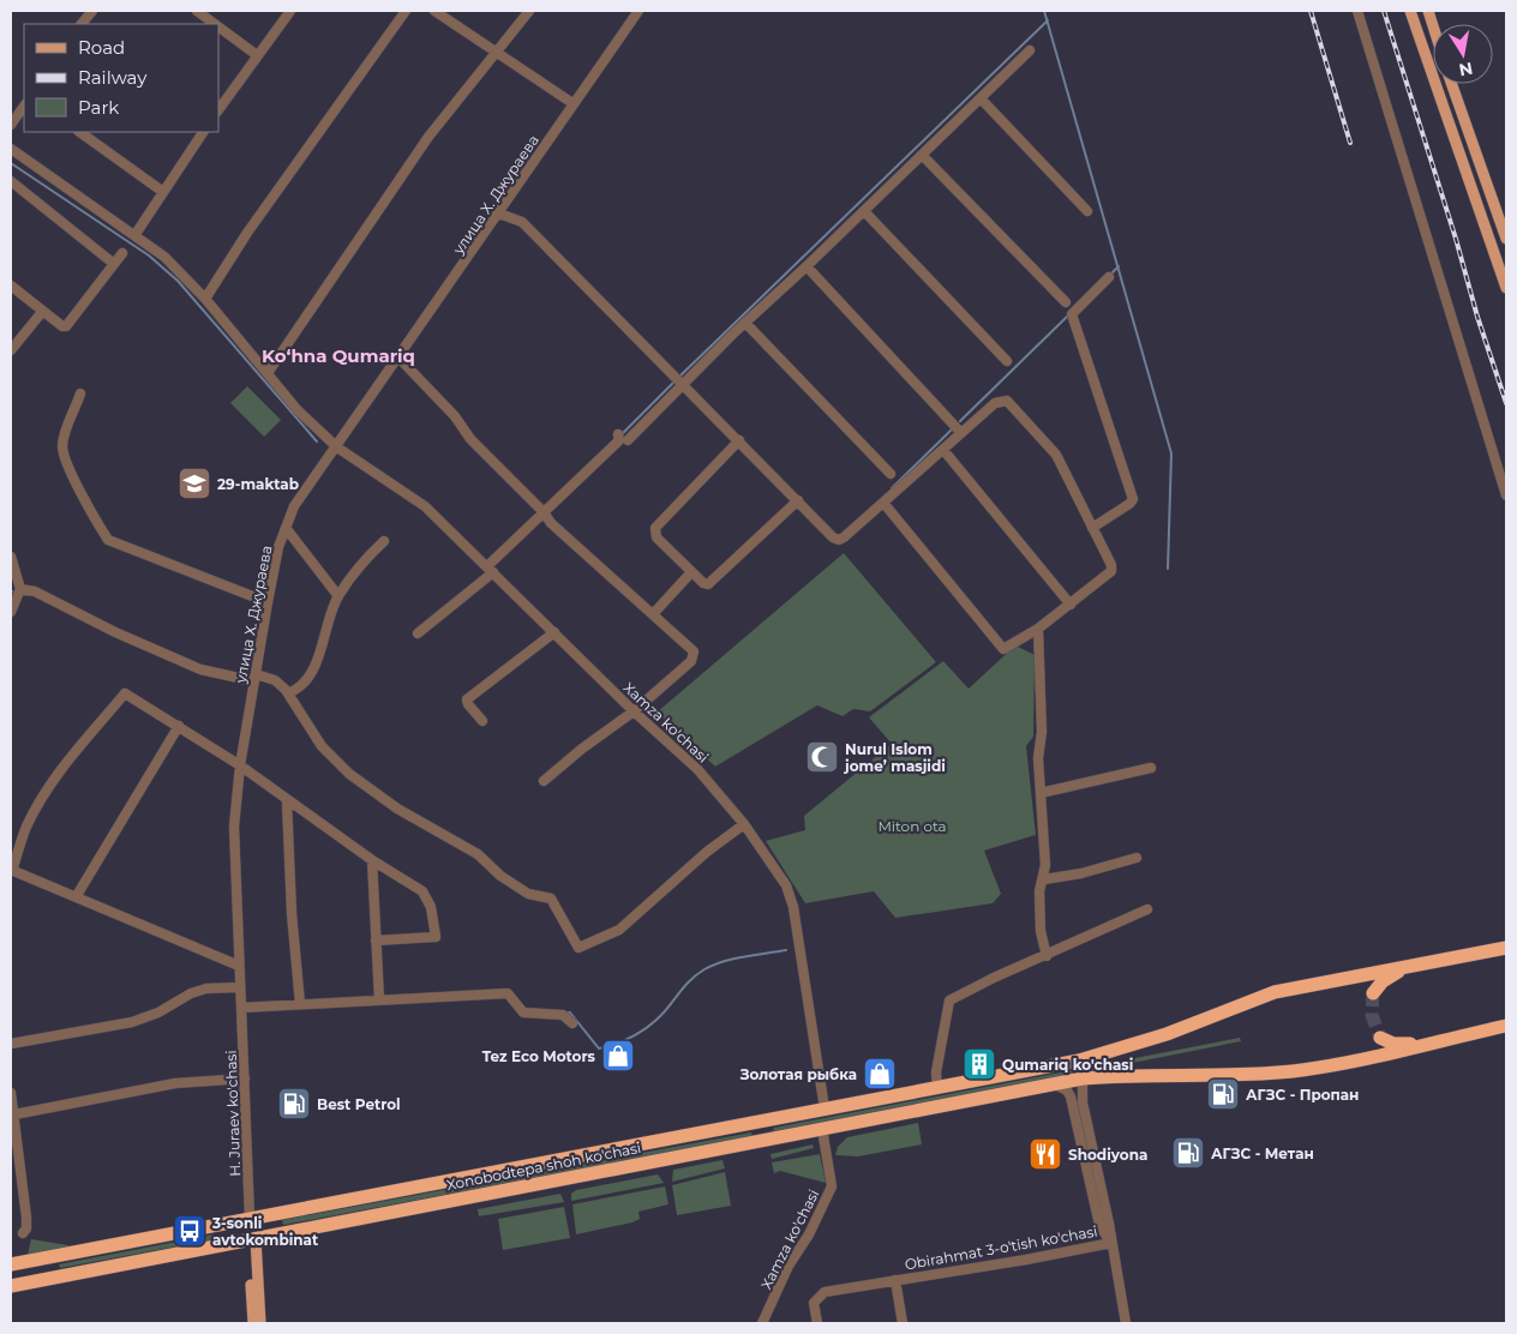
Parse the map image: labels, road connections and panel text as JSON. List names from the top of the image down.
{
  "streets": {
    "highway": ["Xonobodtepa shoh ko'chasi"],
    "street": [
      "улица Х. Джураева",
      "Xamza ko'chasi",
      "H. Juraev ko'chasi",
      "Obirahmat 3-o'tish ko'chasi"
    ]
  },
  "crossings": [
    ["улица Х. Джураева", "Xamza ko'chasi"],
    ["улица Х. Джураева", "H. Juraev ko'chasi"],
    ["Xamza ko'chasi", "Xonobodtepa shoh ko'chasi"],
    ["H. Juraev ko'chasi", "Xonobodtepa shoh ko'chasi"],
    ["Xonobodtepa shoh ko'chasi", "Obirahmat 3-o'tish ko'chasi"]
  ],
  "districts": ["Koʻhna Qumariq"],
  "parks": ["Miton ota"],
  "places": {
    "school or university": ["29-maktab"],
    "mosque": ["Nurul Islom jome’ masjidi"],
    "shop": ["Tez Eco Motors", "Золотая рыбка"],
    "building": ["Qumariq ko'chasi"],
    "fuel station": ["АГЗС - Пропан", "Best Petrol", "АГЗС - Метан"],
    "restaurant": ["Shodiyona"],
    "bus stop": ["3-sonli avtokombinat"]
  },
  "legend": ["Road", "Railway", "Park"],
  "north": "bottom"
}
